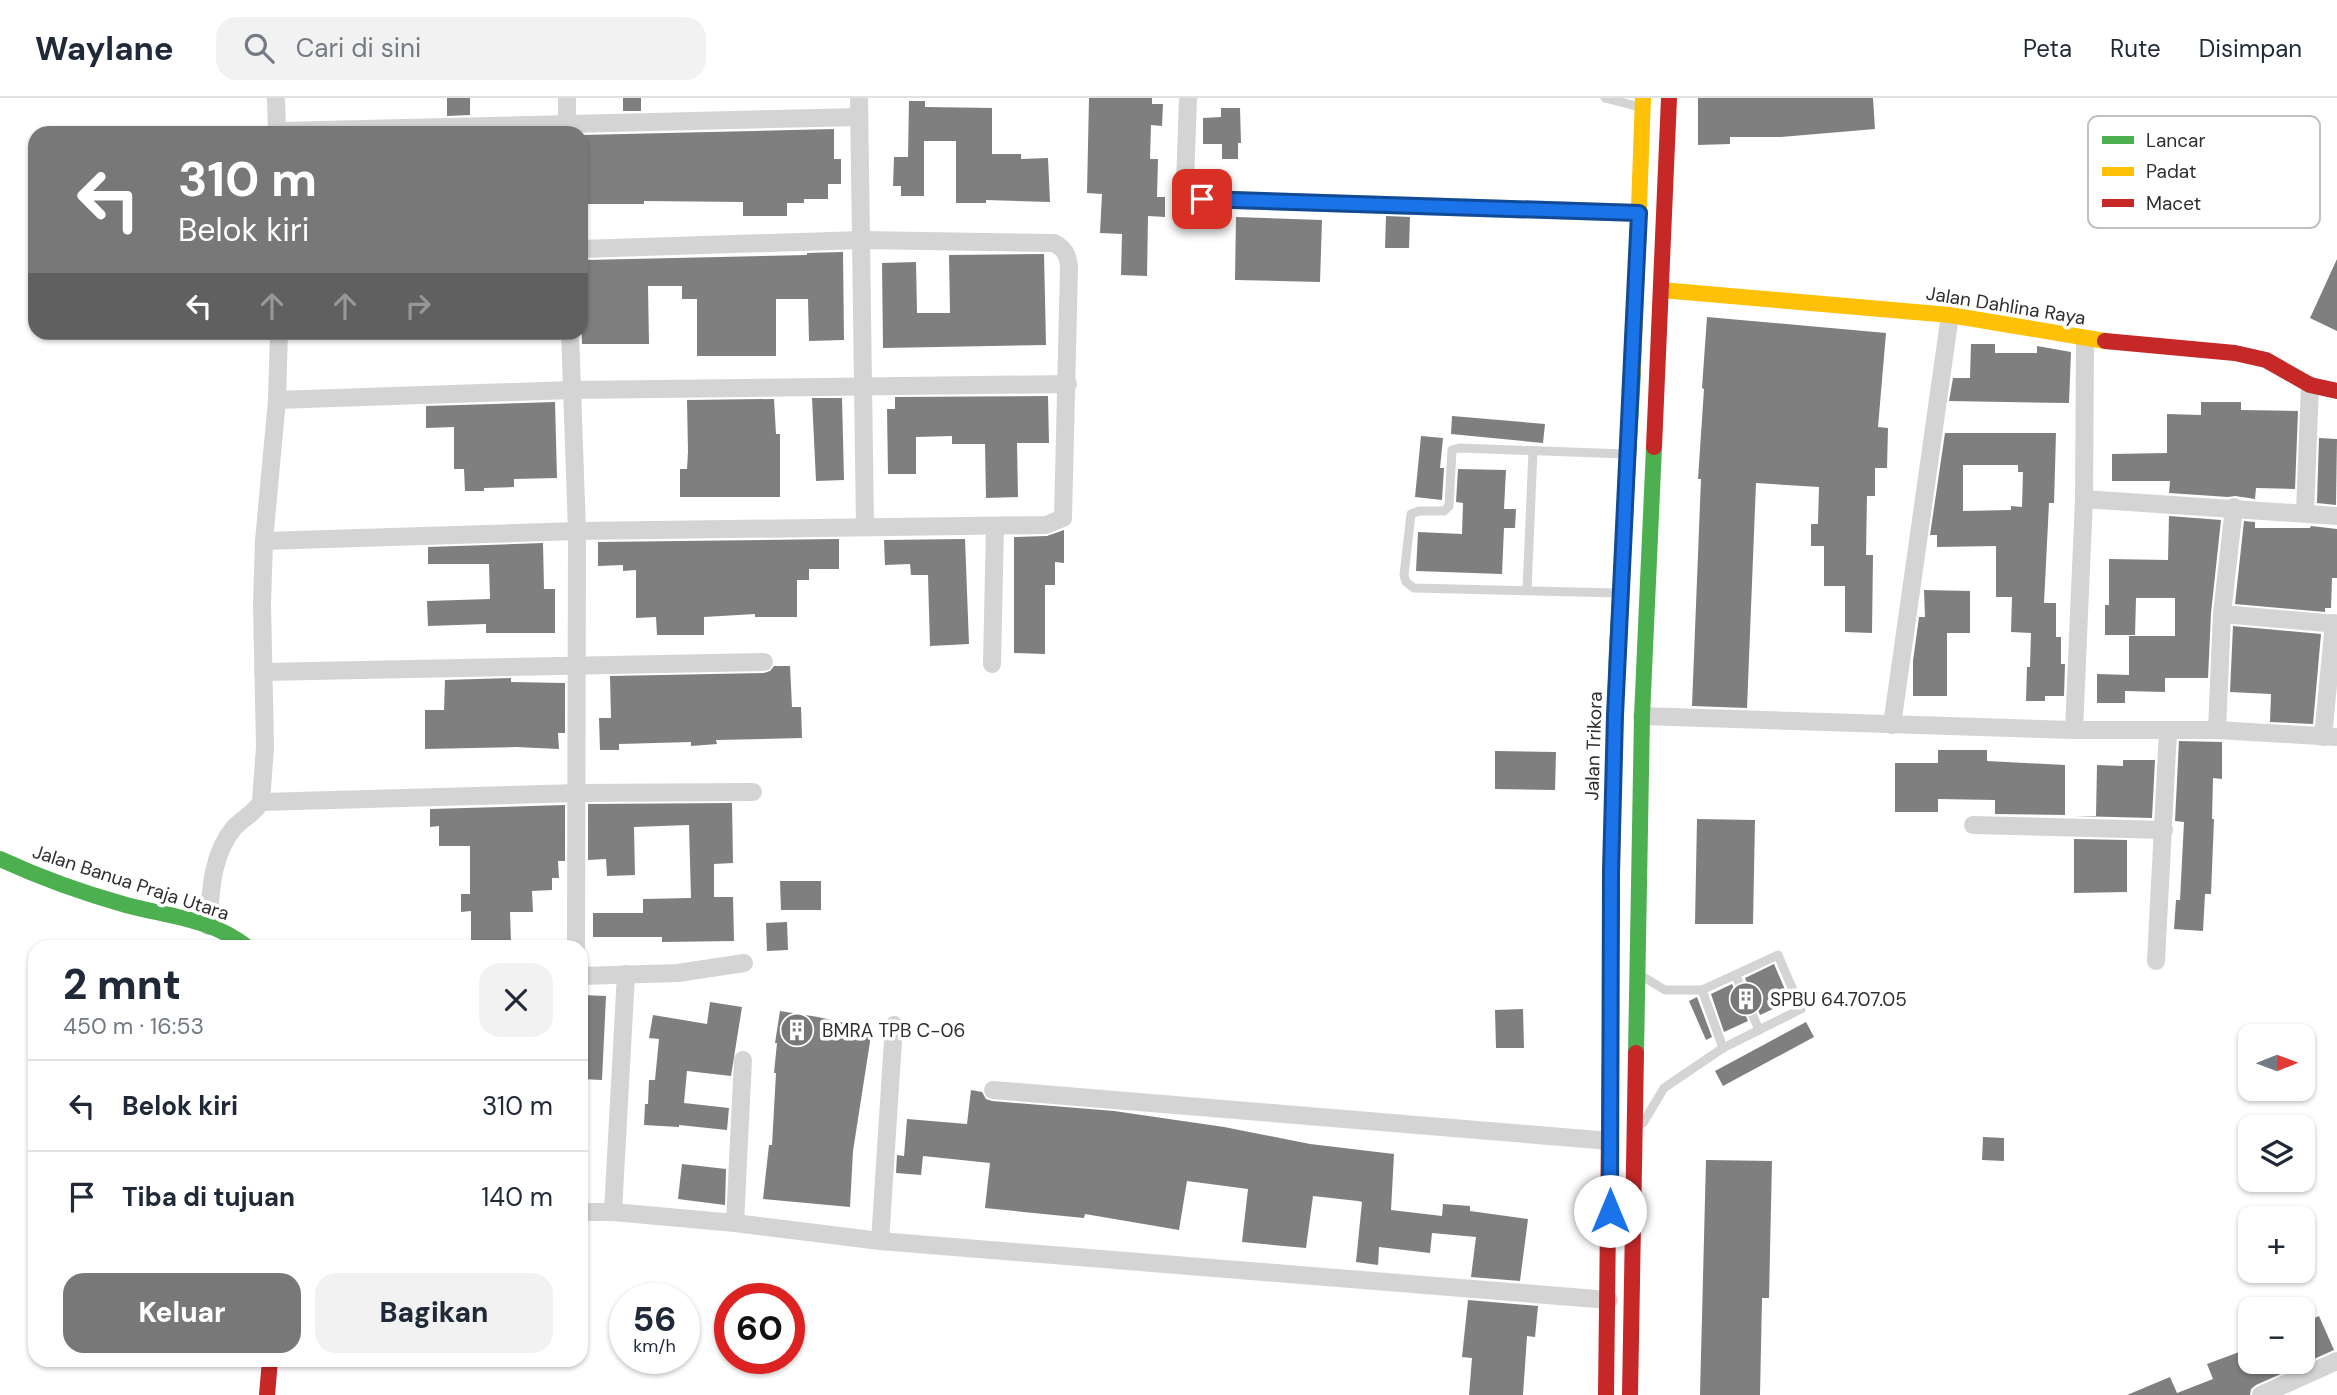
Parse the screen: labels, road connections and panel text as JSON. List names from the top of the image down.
{
  "streets": {
    "main road": ["Jalan Dahlina Raya", "Jalan Trikora", "Jalan Banua Praja Utara"]
  },
  "places": {
    "building": ["SPBU 64.707.05", "BMRA TPB C-06"]
  },
  "legend": ["Lancar", "Padat", "Macet"],
  "north": "right",
  "page": {
    "header": "Waylane",
    "search": "Cari di sini",
    "nav": ["Peta", "Rute", "Disimpan"],
    "turn": ["310 m", "Belok kiri"],
    "heading": ["2 mnt", "450 m · 16:53"],
    "map_buttons": ["+", "−"],
    "list": [
      {
        "name": "Belok kiri",
        "value": "310 m"
      },
      {
        "name": "Tiba di tujuan",
        "value": "140 m"
      }
    ],
    "buttons": ["Keluar", "Bagikan"],
    "speed": "56 km/h",
    "limit": "60"
  }
}
